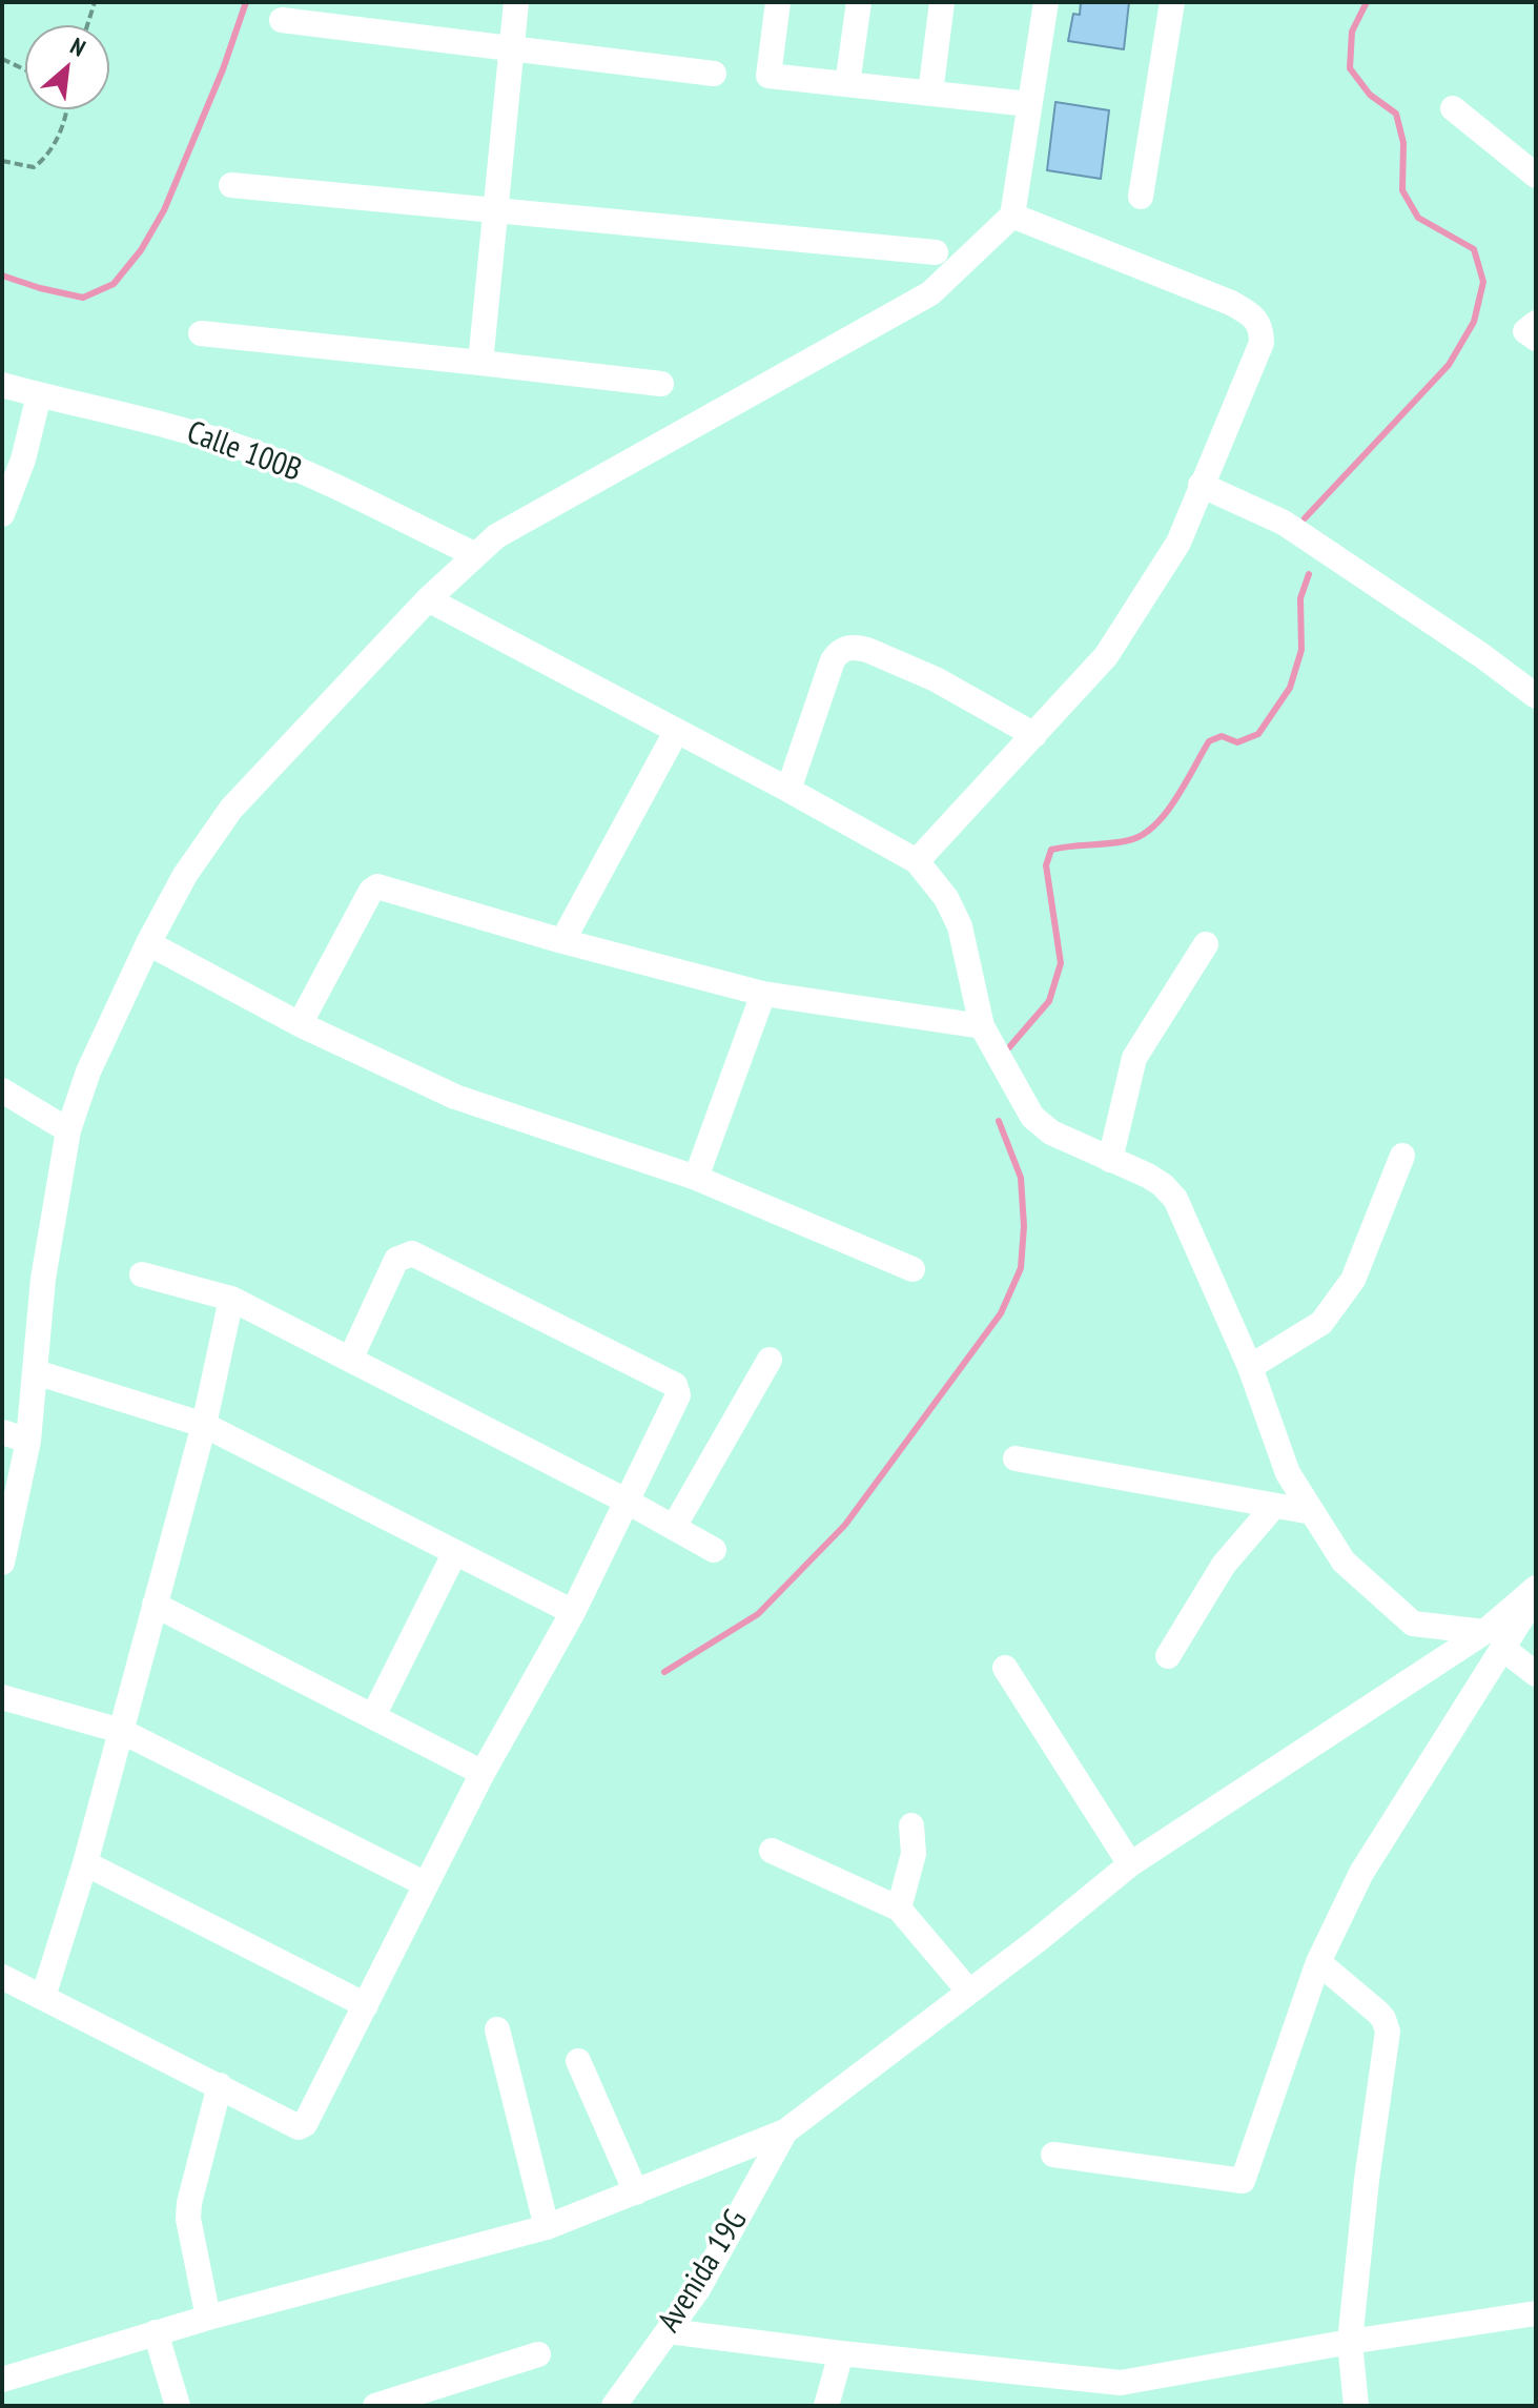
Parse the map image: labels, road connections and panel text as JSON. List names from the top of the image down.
{
  "streets": {
    "street": ["Calle 100B", "Avenida 19G"]
  },
  "north": "top right"
}
